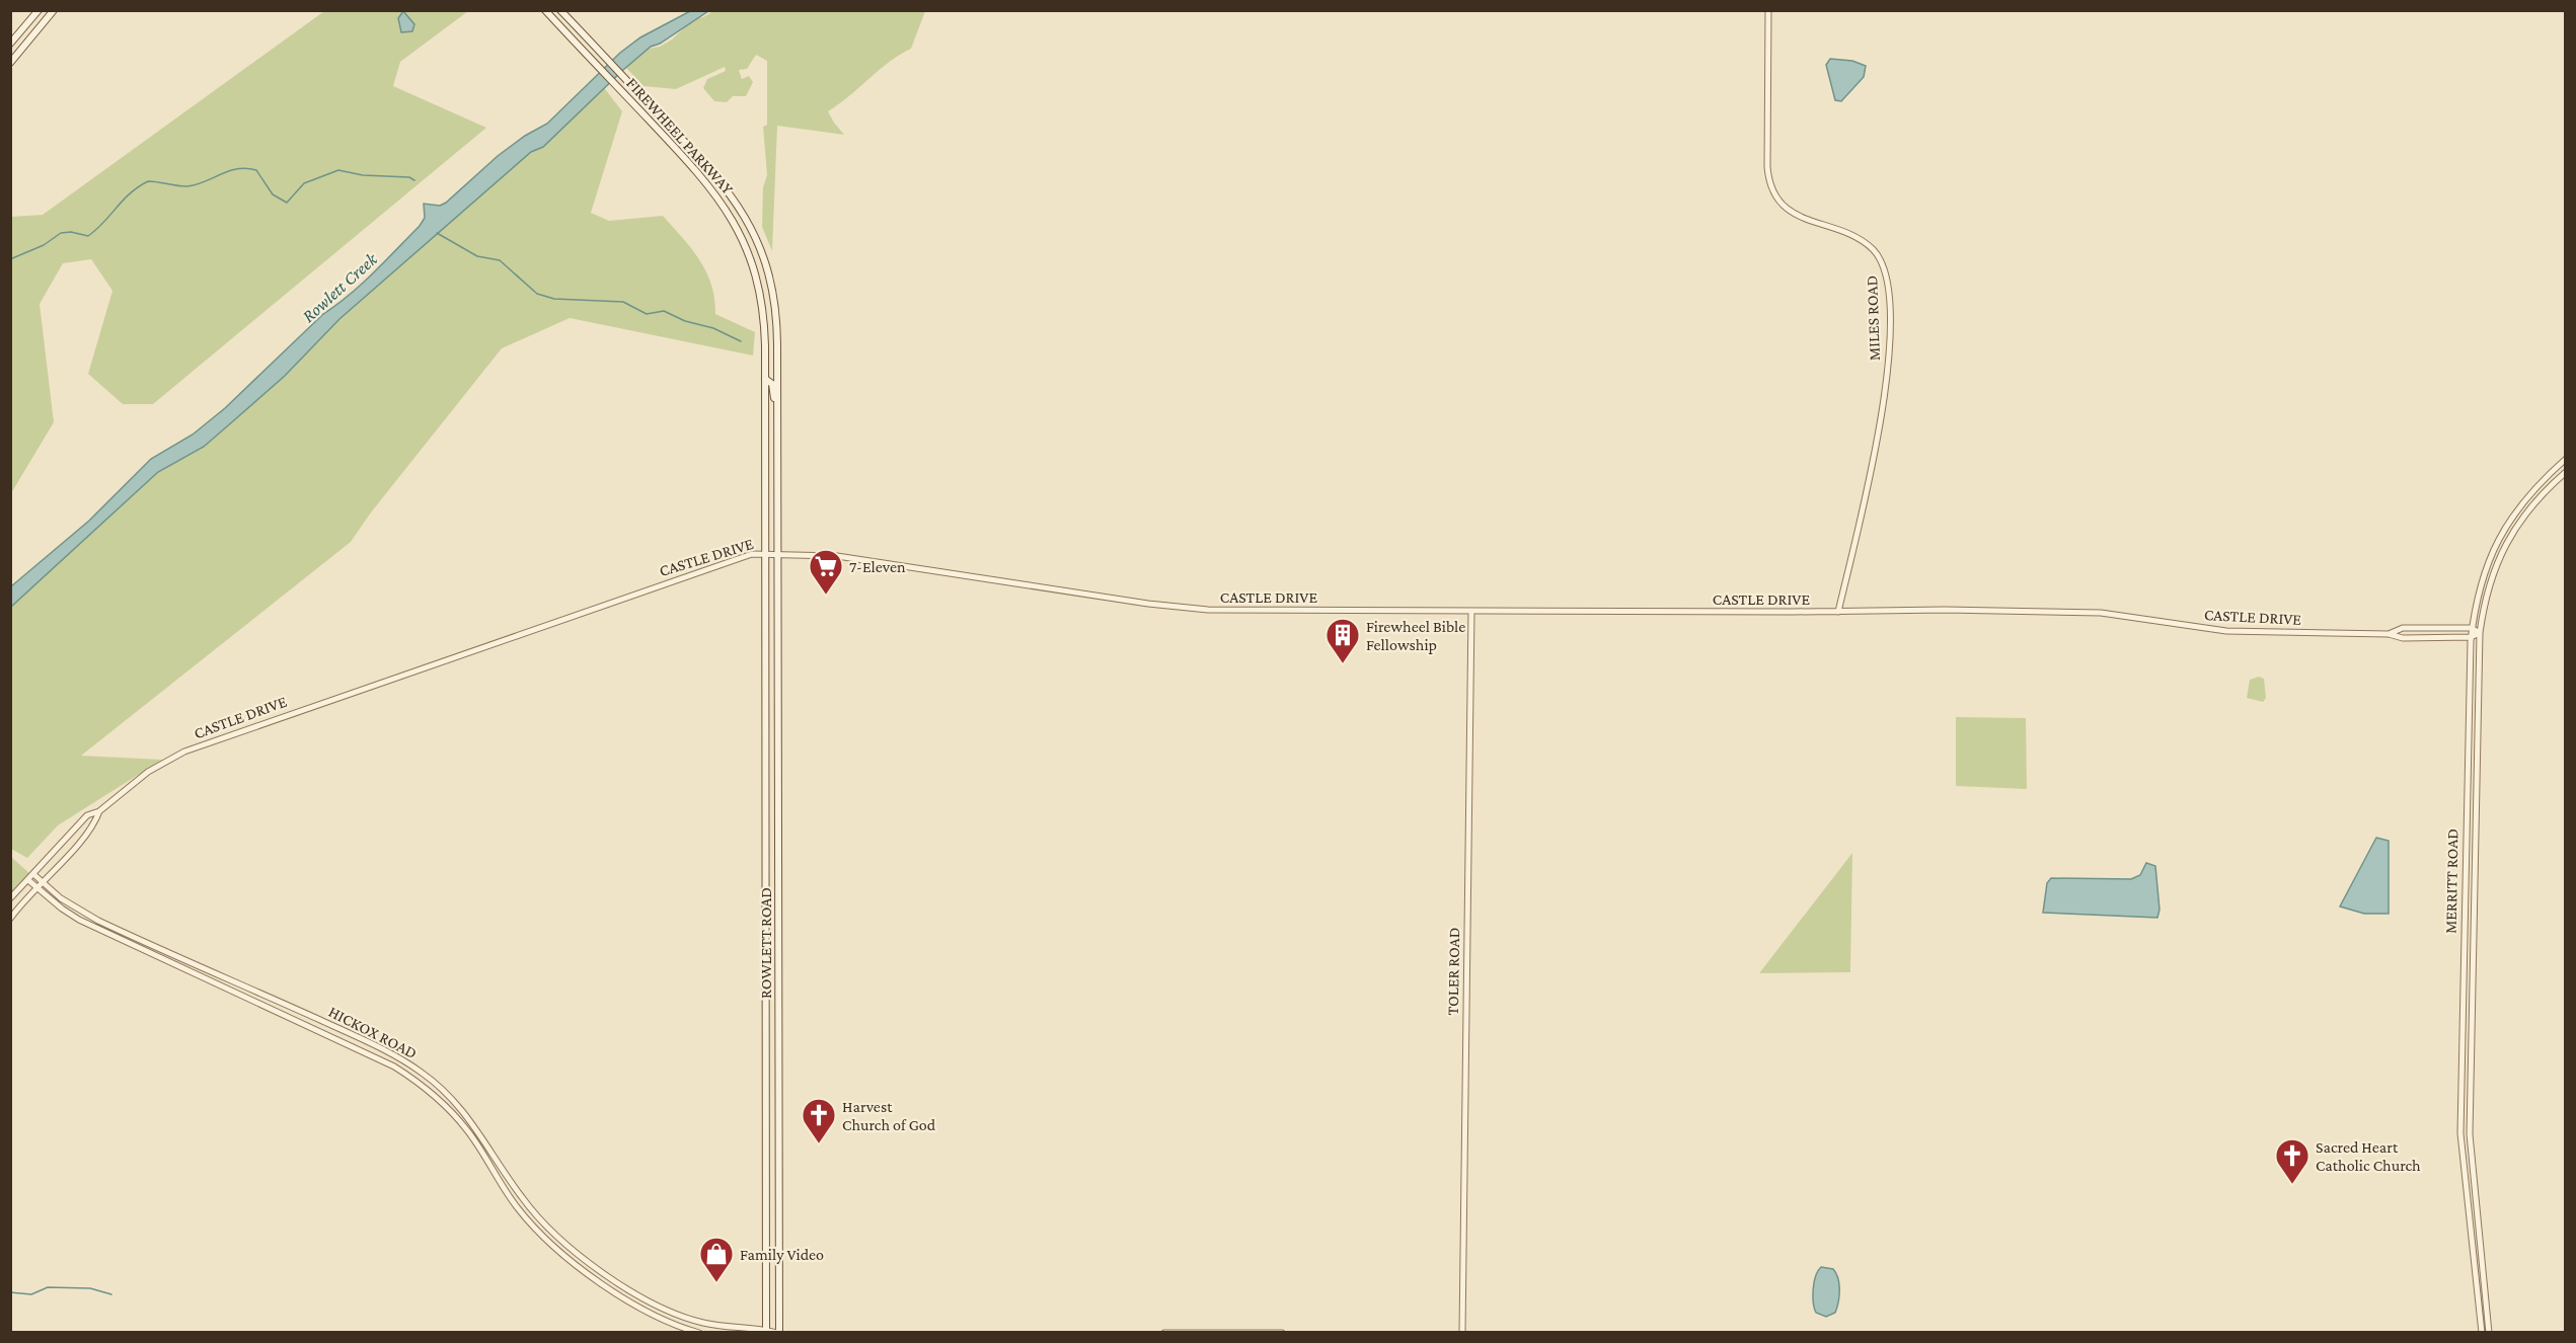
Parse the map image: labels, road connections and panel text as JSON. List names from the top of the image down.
{
  "streets": {
    "main road": ["FIREWHEEL PARKWAY", "ROWLETT ROAD"],
    "street": [
      "MILES ROAD",
      "CASTLE DRIVE",
      "MERRITT ROAD",
      "TOLER ROAD",
      "HICKOX ROAD"
    ]
  },
  "crossings": [
    ["FIREWHEEL PARKWAY", "CASTLE DRIVE"],
    ["FIREWHEEL PARKWAY", "ROWLETT ROAD"],
    ["MILES ROAD", "CASTLE DRIVE"],
    ["CASTLE DRIVE", "MERRITT ROAD"],
    ["CASTLE DRIVE", "ROWLETT ROAD"],
    ["CASTLE DRIVE", "TOLER ROAD"],
    ["ROWLETT ROAD", "HICKOX ROAD"]
  ],
  "water": ["Rowlett Creek"],
  "places": {
    "supermarket": ["7-Eleven"],
    "building": ["Firewheel Bible Fellowship"],
    "church": ["Harvest Church of God", "Sacred Heart Catholic Church"],
    "shop": ["Family Video"]
  }
}
